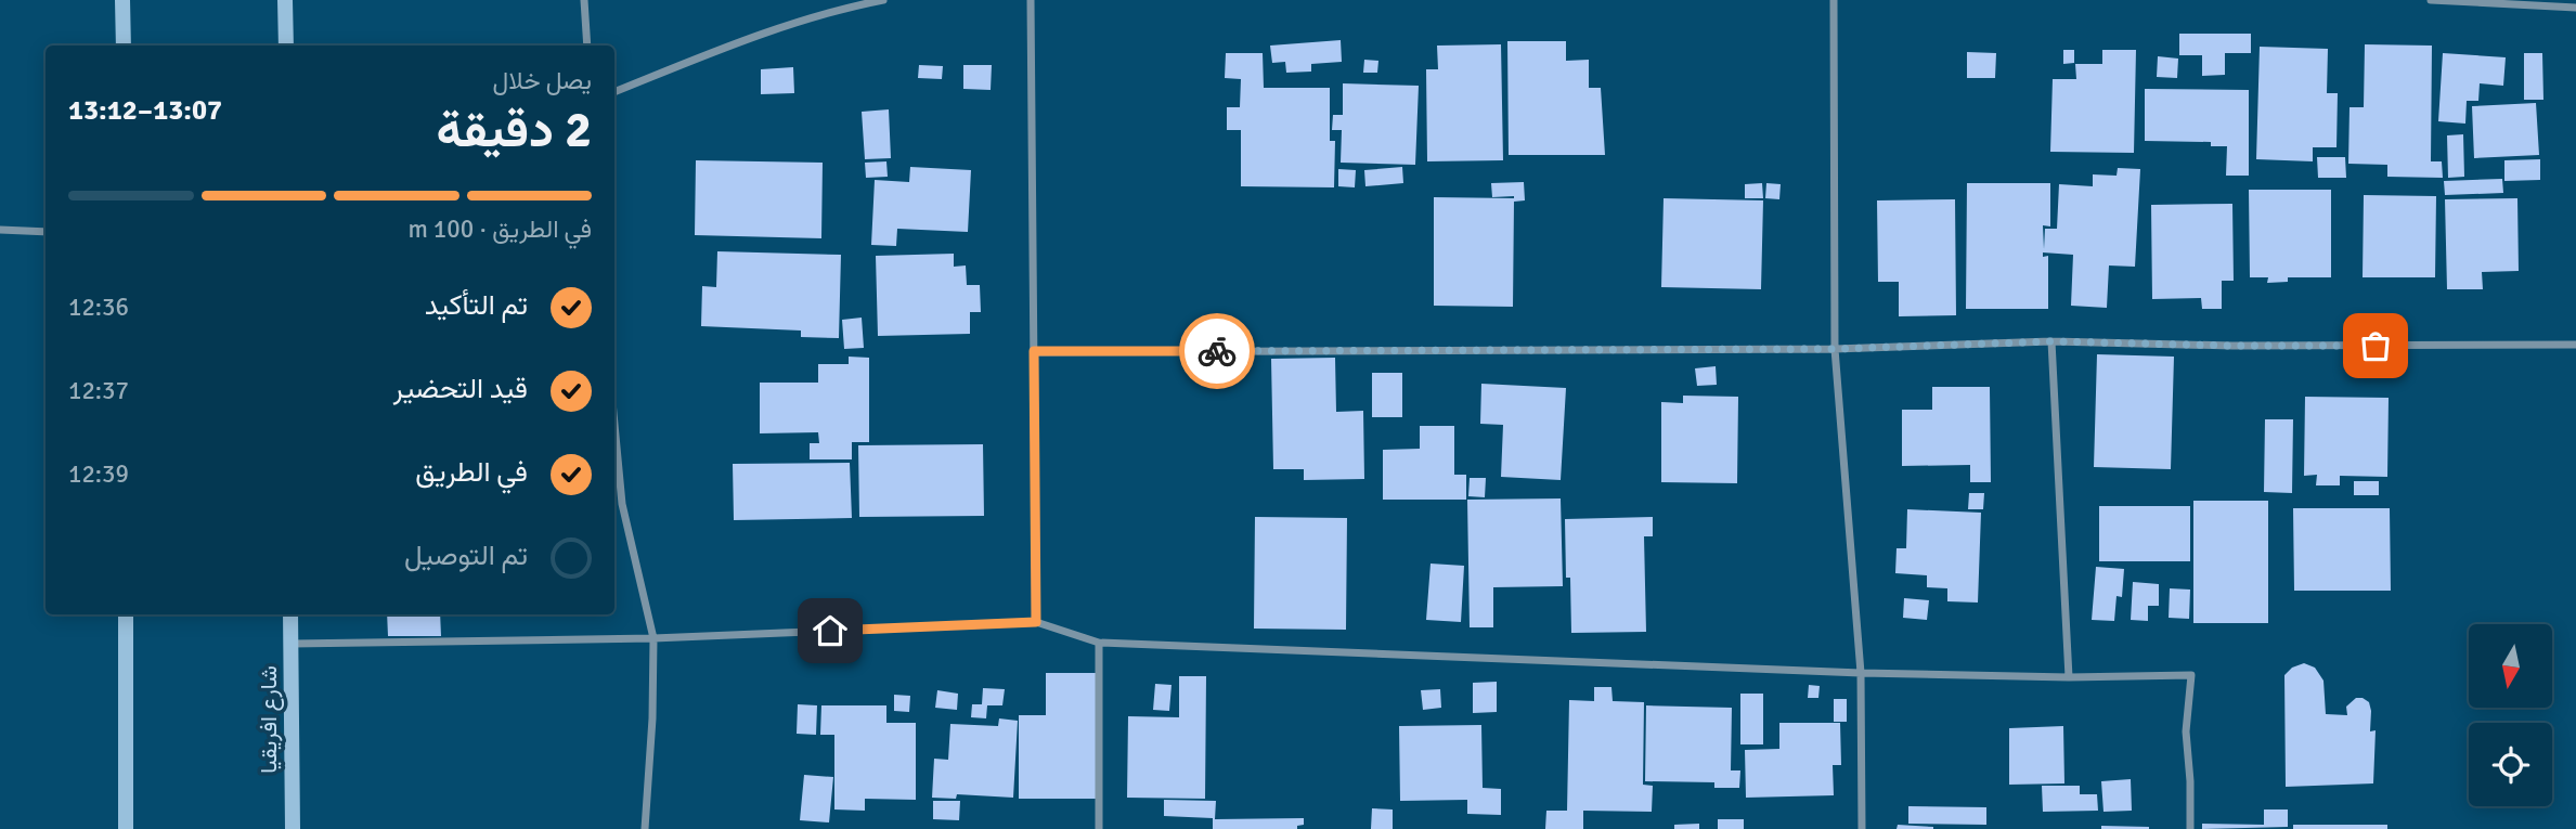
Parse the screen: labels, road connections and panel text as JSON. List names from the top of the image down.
{
  "streets": {
    "street": ["شارع افريقيا"]
  },
  "north": "bottom",
  "page": {
    "heading": ["2 دقيقة", "يصل خلال", "13:07–13:12"],
    "bar": "في الطريق · 100 m",
    "list": [
      ["تم التأكيد", "12:36"],
      ["قيد التحضير", "12:37"],
      ["في الطريق", "12:39"],
      "تم التوصيل"
    ]
  }
}
